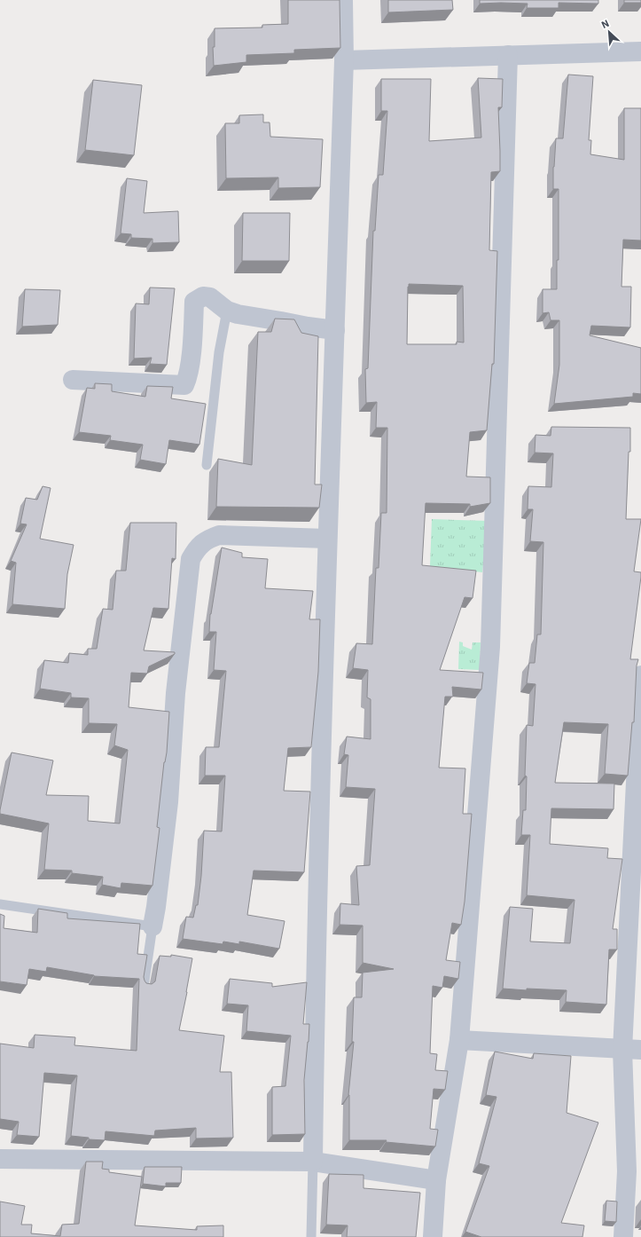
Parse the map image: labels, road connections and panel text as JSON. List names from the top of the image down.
{
  "north": "top left"
}
